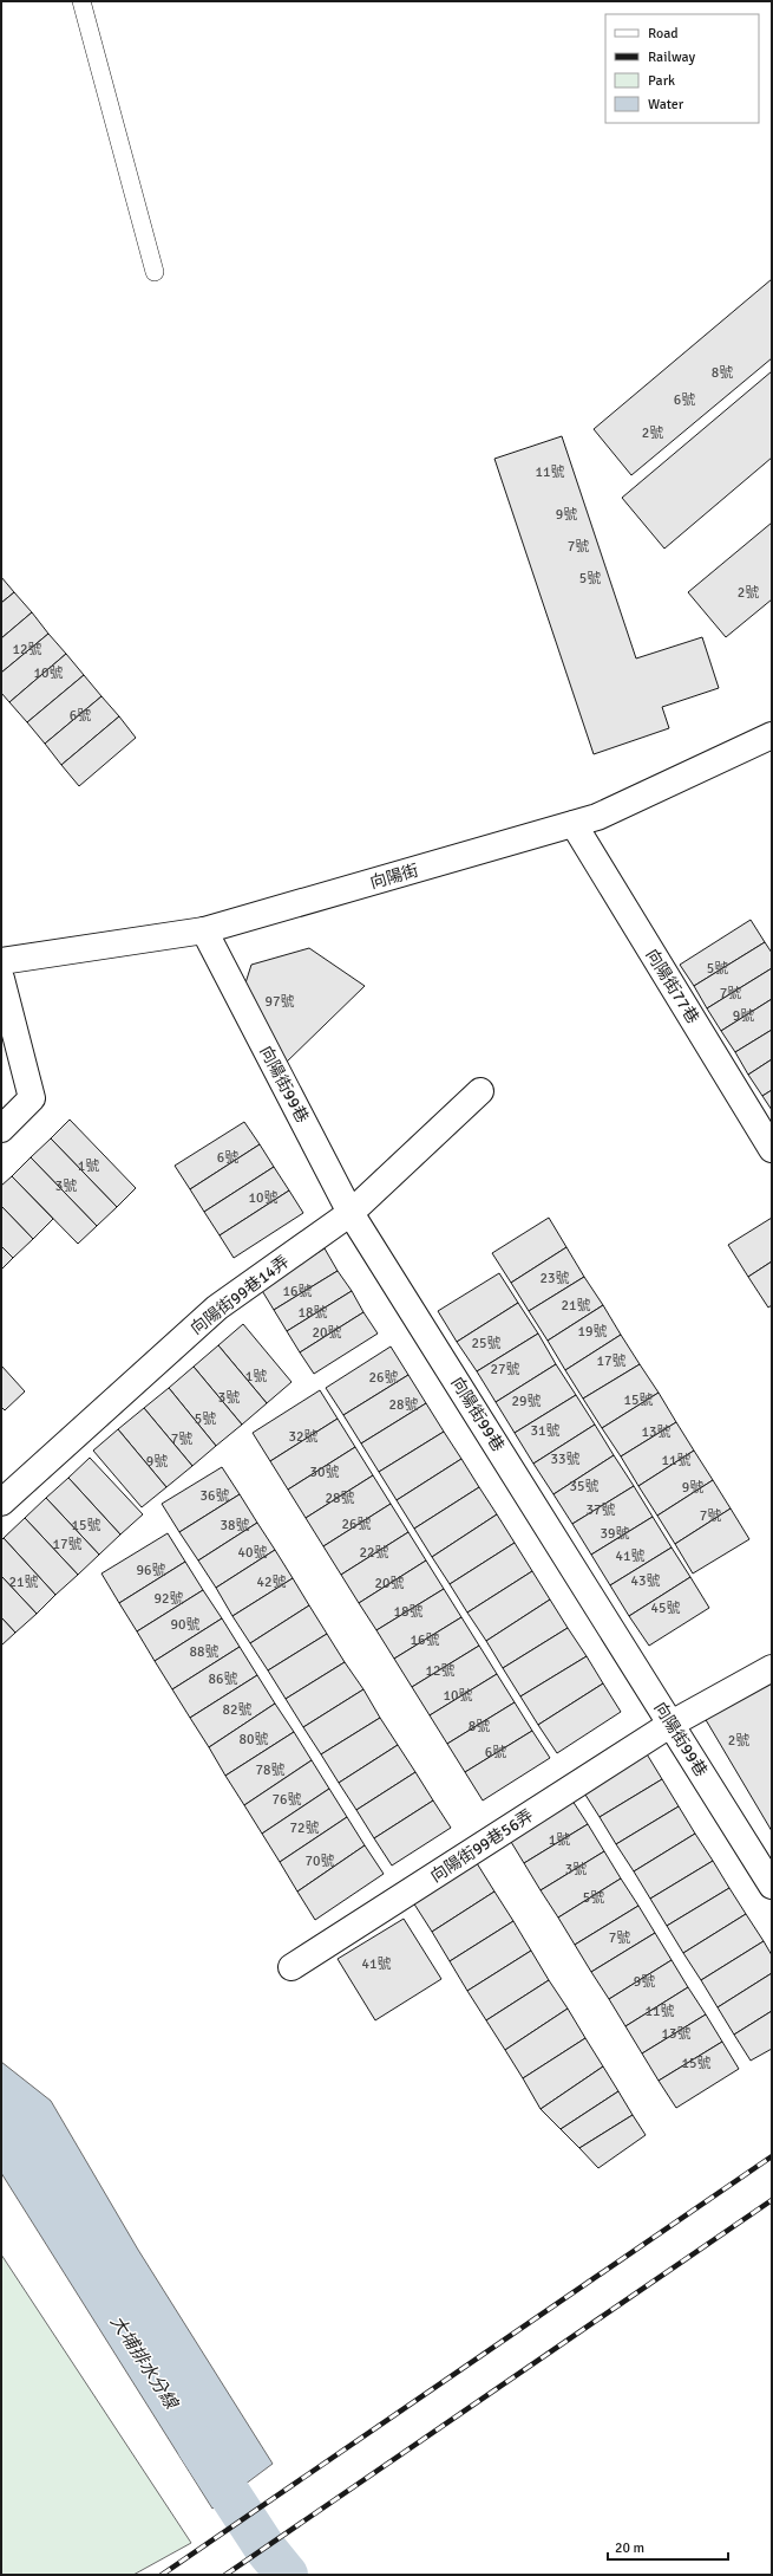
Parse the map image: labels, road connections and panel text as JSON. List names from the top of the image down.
{
  "streets": {
    "street": [
      "向陽街",
      "向陽街77巷",
      "向陽街99巷",
      "向陽街99巷14弄",
      "向陽街99巷56弄"
    ]
  },
  "crossings": [
    ["向陽街", "向陽街77巷"],
    ["向陽街", "向陽街99巷"],
    ["向陽街99巷", "向陽街99巷14弄"],
    ["向陽街99巷", "向陽街99巷56弄"]
  ],
  "water": ["大埔排水分線"],
  "house_numbers": [
    "8號",
    "6號",
    "2號",
    "11號",
    "9號",
    "7號",
    "5號",
    "2號",
    "12號",
    "10號",
    "6號",
    "5號",
    "7號",
    "97號",
    "9號",
    "6號",
    "1號",
    "3號",
    "10號",
    "23號",
    "16號",
    "21號",
    "18號",
    "19號",
    "20號",
    "25號",
    "17號",
    "27號",
    "1號",
    "26號",
    "3號",
    "15號",
    "29號",
    "28號",
    "5號",
    "31號",
    "13號",
    "32號",
    "7號",
    "33號",
    "11號",
    "9號",
    "30號",
    "35號",
    "9號",
    "36號",
    "28號",
    "37號",
    "7號",
    "26號",
    "15號",
    "38號",
    "39號",
    "17號",
    "40號",
    "22號",
    "41號",
    "96號",
    "43號",
    "21號",
    "42號",
    "20號",
    "92號",
    "45號",
    "18號",
    "90號",
    "16號",
    "88號",
    "12號",
    "86號",
    "10號",
    "82號",
    "8號",
    "80號",
    "2號",
    "6號",
    "78號",
    "76號",
    "72號",
    "1號",
    "70號",
    "3號",
    "5號",
    "7號",
    "41號",
    "9號",
    "11號",
    "13號",
    "15號"
  ],
  "legend": [
    "Road",
    "Railway",
    "Park",
    "Water"
  ],
  "scale_bar": "20 m"
}
